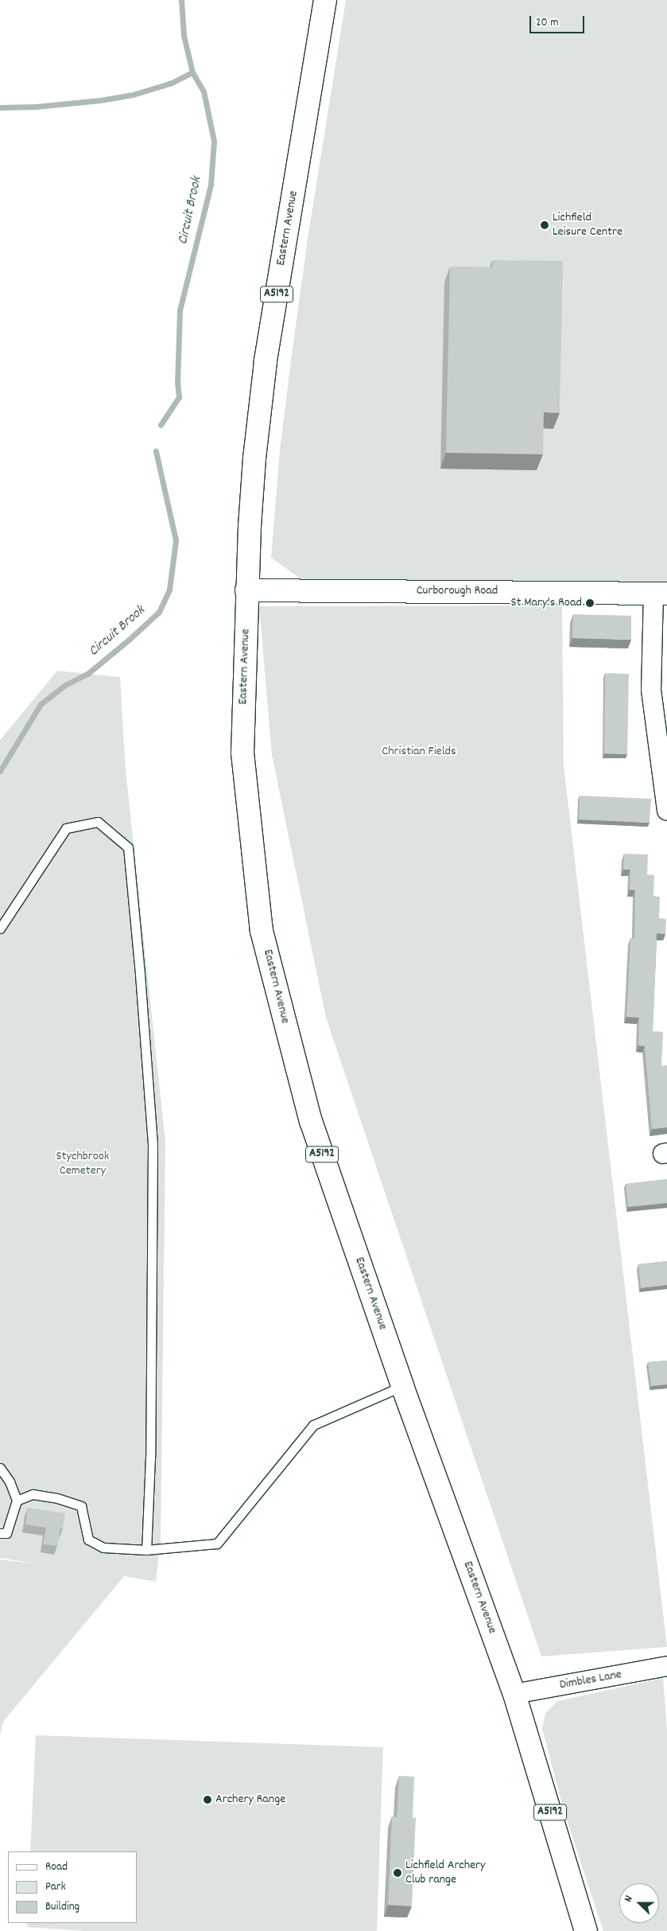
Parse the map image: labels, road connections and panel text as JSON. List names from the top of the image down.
{
  "streets": {
    "main road": ["Eastern Avenue", "A5192", "Curborough Road"],
    "street": ["Dimbles Lane"]
  },
  "crossings": [
    ["Eastern Avenue", "Curborough Road"],
    ["Eastern Avenue", "Dimbles Lane"]
  ],
  "water": ["Circuit Brook"],
  "parks": ["Christian Fields", "Stychbrook Cemetery"],
  "places": [
    "Lichfield Leisure Centre",
    "St Mary's Road",
    "Archery Range",
    "Lichfield Archery Club range"
  ],
  "legend": ["Road", "Park", "Building"],
  "scale_bar": "20 m",
  "north": "left"
}
